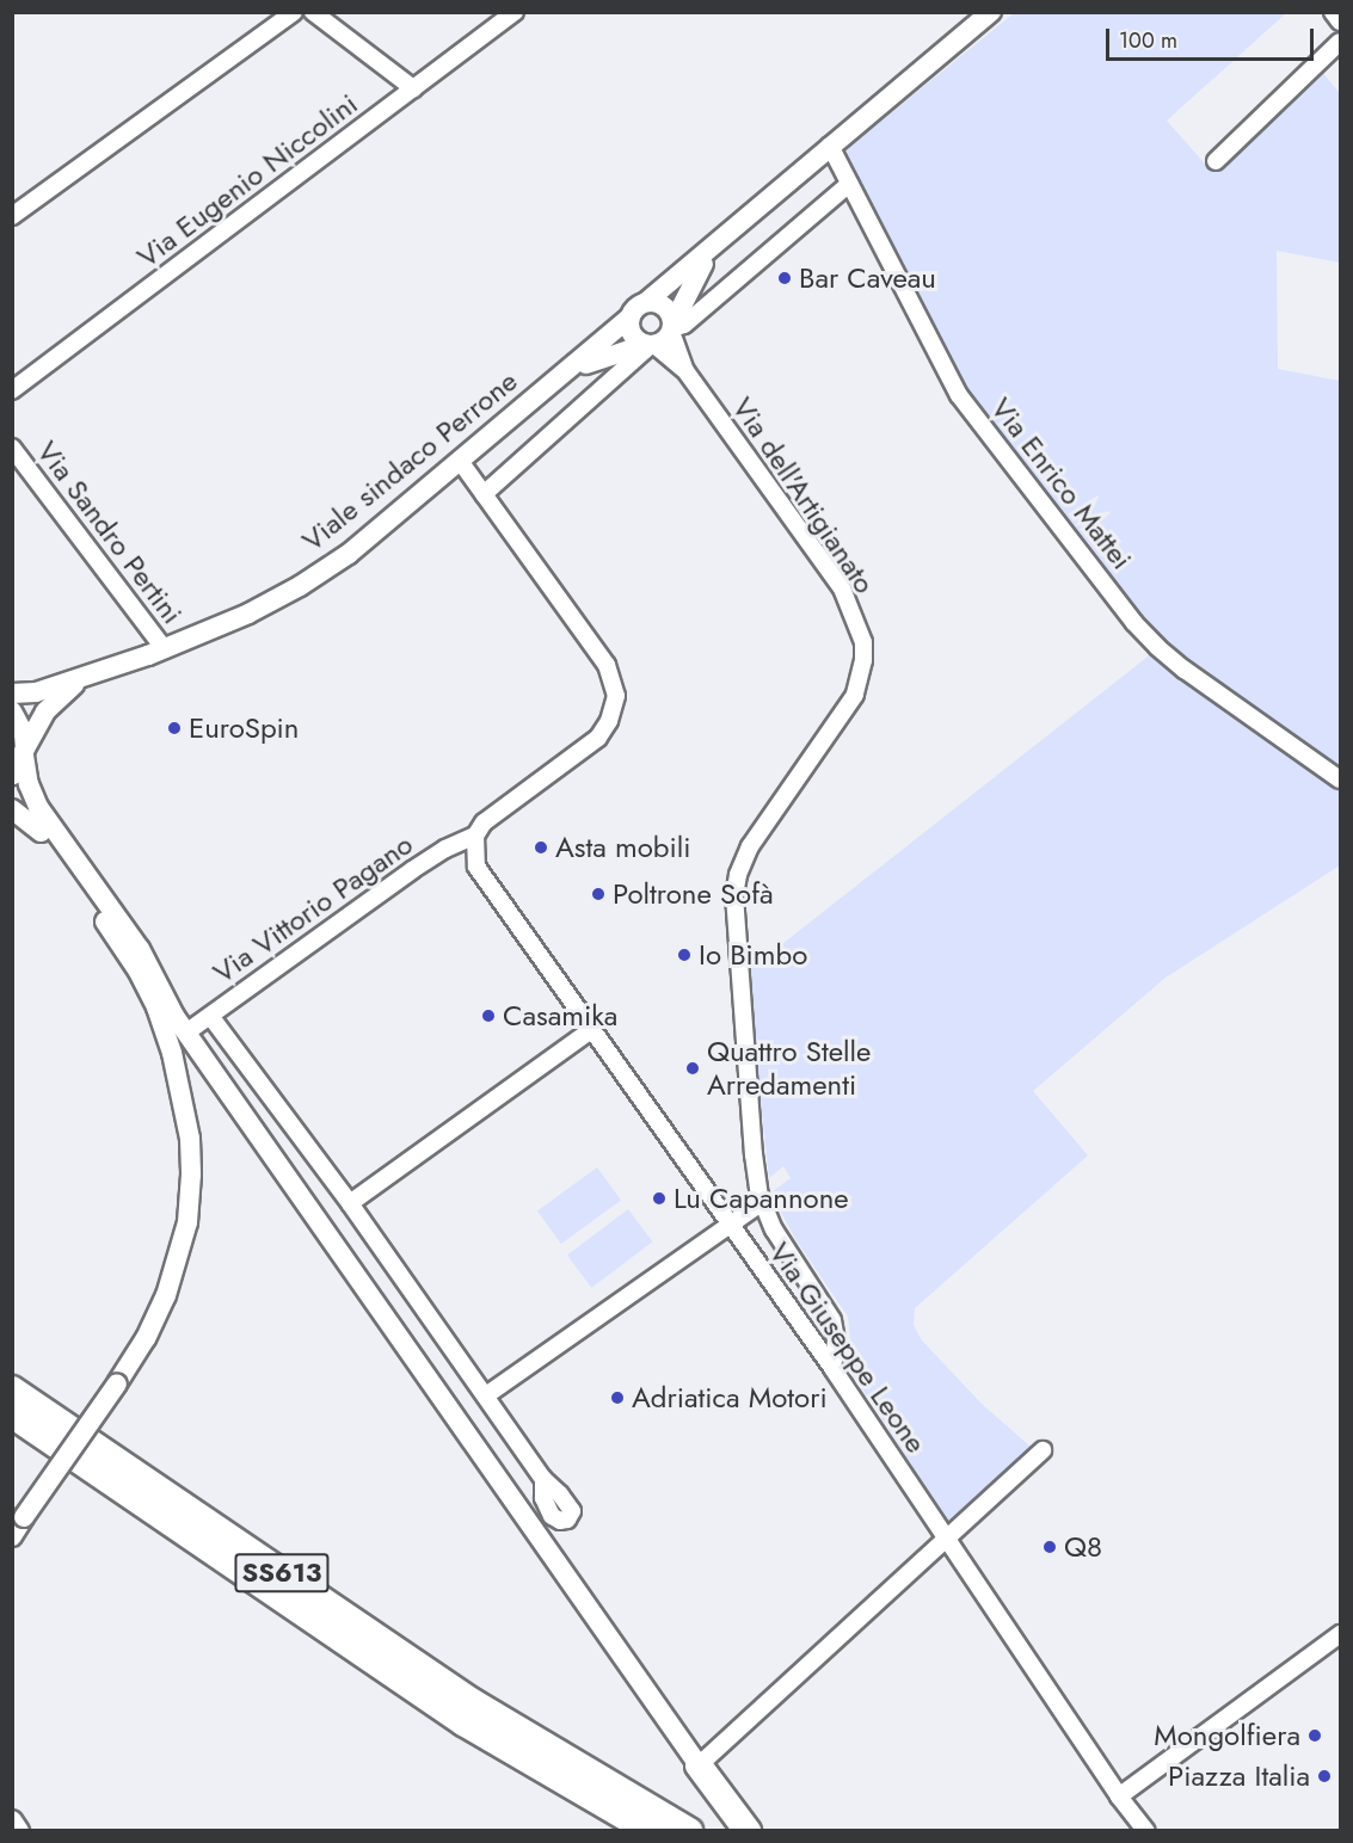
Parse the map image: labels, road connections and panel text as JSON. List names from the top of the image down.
{
  "streets": {
    "highway": ["SS613"],
    "street": [
      "Via Eugenio Niccolini",
      "Viale sindaco Perrone",
      "Via Enrico Mattei",
      "Via dell'Artigianato",
      "Via Sandro Pertini",
      "Via Vittorio Pagano",
      "Via Giuseppe Leone"
    ]
  },
  "crossings": [
    ["Viale sindaco Perrone", "Via dell'Artigianato"],
    ["Viale sindaco Perrone", "Via Sandro Pertini"],
    ["Via dell'Artigianato", "Via Giuseppe Leone"],
    ["Via Vittorio Pagano", "Via Giuseppe Leone"]
  ],
  "places": [
    "Bar Caveau",
    "EuroSpin",
    "Asta mobili",
    "Poltrone Sofà",
    "Io Bimbo",
    "Casamika",
    "Quattro Stelle Arredamenti",
    "Lu Capannone",
    "Adriatica Motori",
    "Q8",
    "Mongolfiera",
    "Piazza Italia"
  ],
  "scale_bar": "100 m"
}
